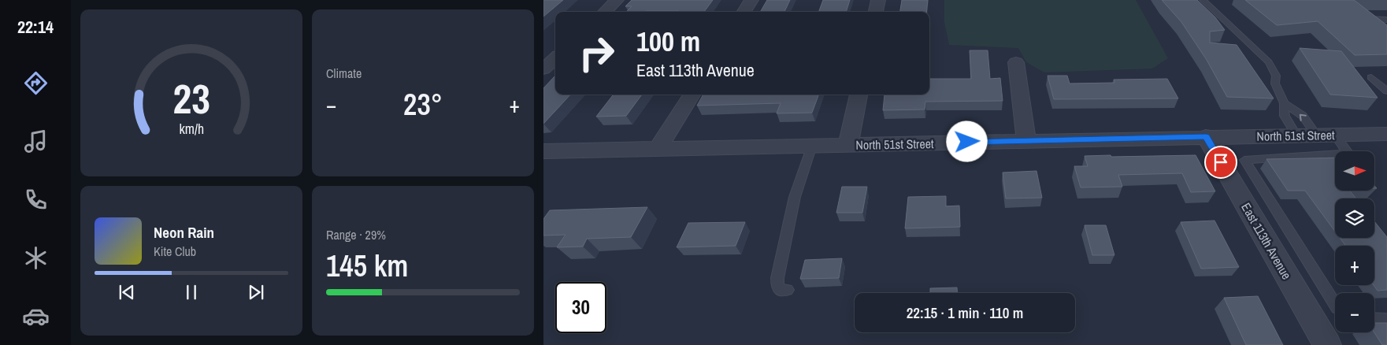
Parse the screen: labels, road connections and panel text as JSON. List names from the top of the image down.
{
  "streets": {
    "street": ["North 51st Street", "East 113th Avenue"]
  },
  "crossings": [
    ["North 51st Street", "East 113th Avenue"]
  ],
  "north": "right",
  "page": {
    "tabs": "22:14",
    "tile": [
      "Climate",
      ["Range · 29%", "145 km"]
    ],
    "turn": ["100 m", "East 113th Avenue"],
    "heat": ["−", "23°", "+"],
    "map_buttons": ["+", "−"],
    "song": ["Neon Rain", "Kite Club"],
    "limit": "30",
    "trip": "22:15 · 1 min · 110 m",
    "gauge": ["23", "km/h"]
  }
}
